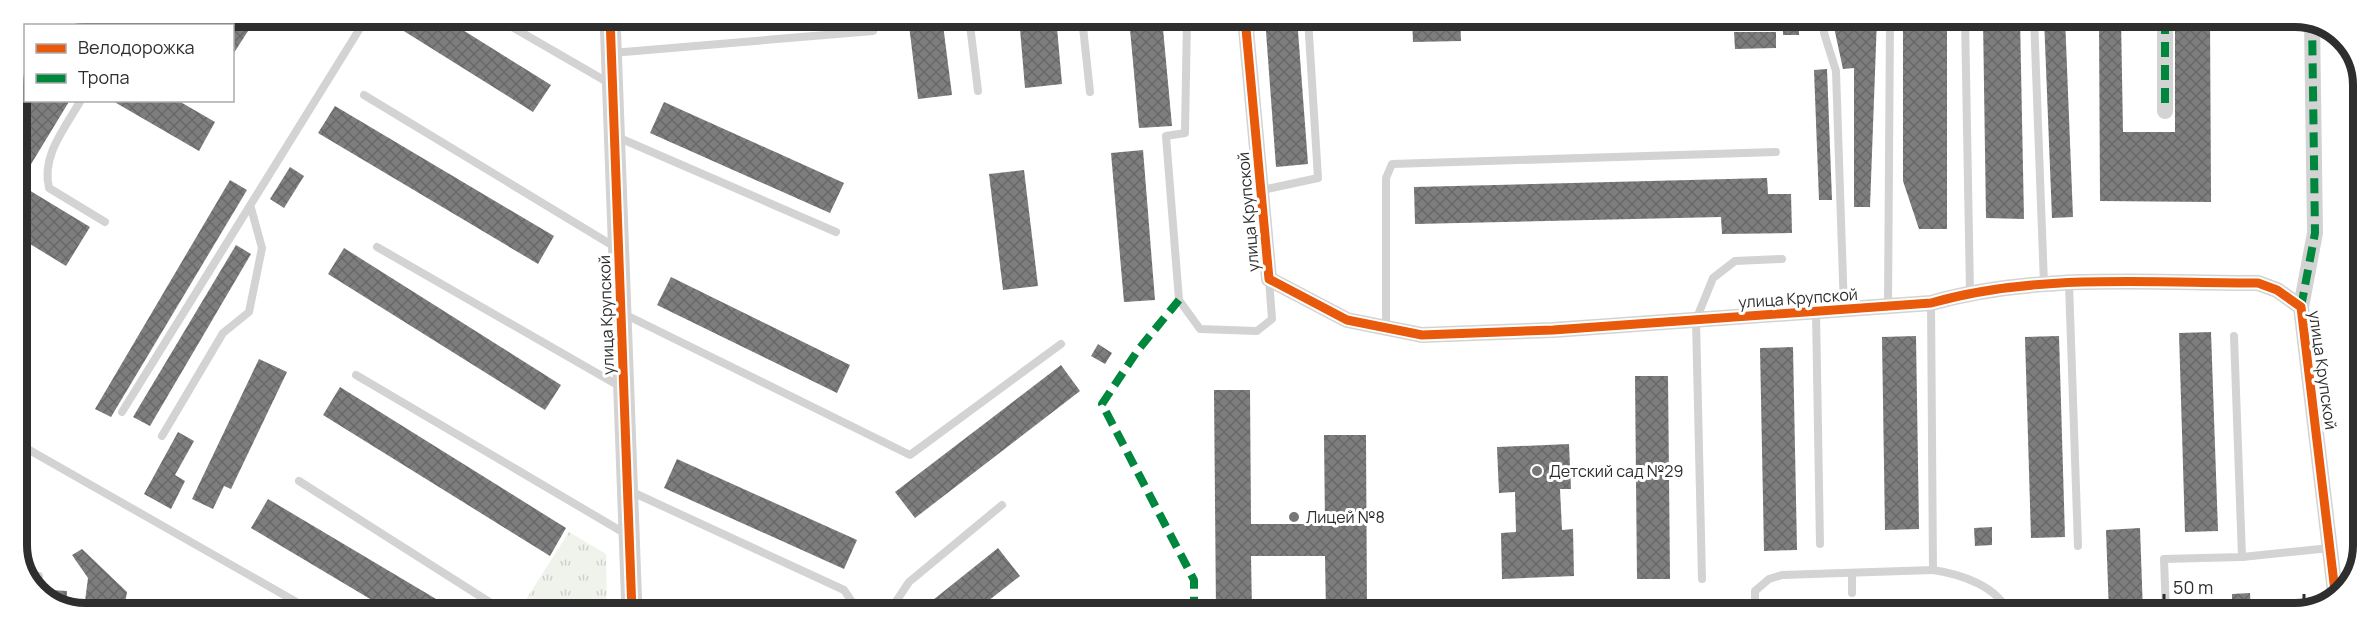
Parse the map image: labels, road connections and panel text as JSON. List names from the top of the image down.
{
  "streets": {
    "street": ["улица Крупской"]
  },
  "places": ["Детский сад №29", "Лицей №8"],
  "legend": ["Велодорожка", "Тропа"],
  "scale_bar": "50 m"
}
